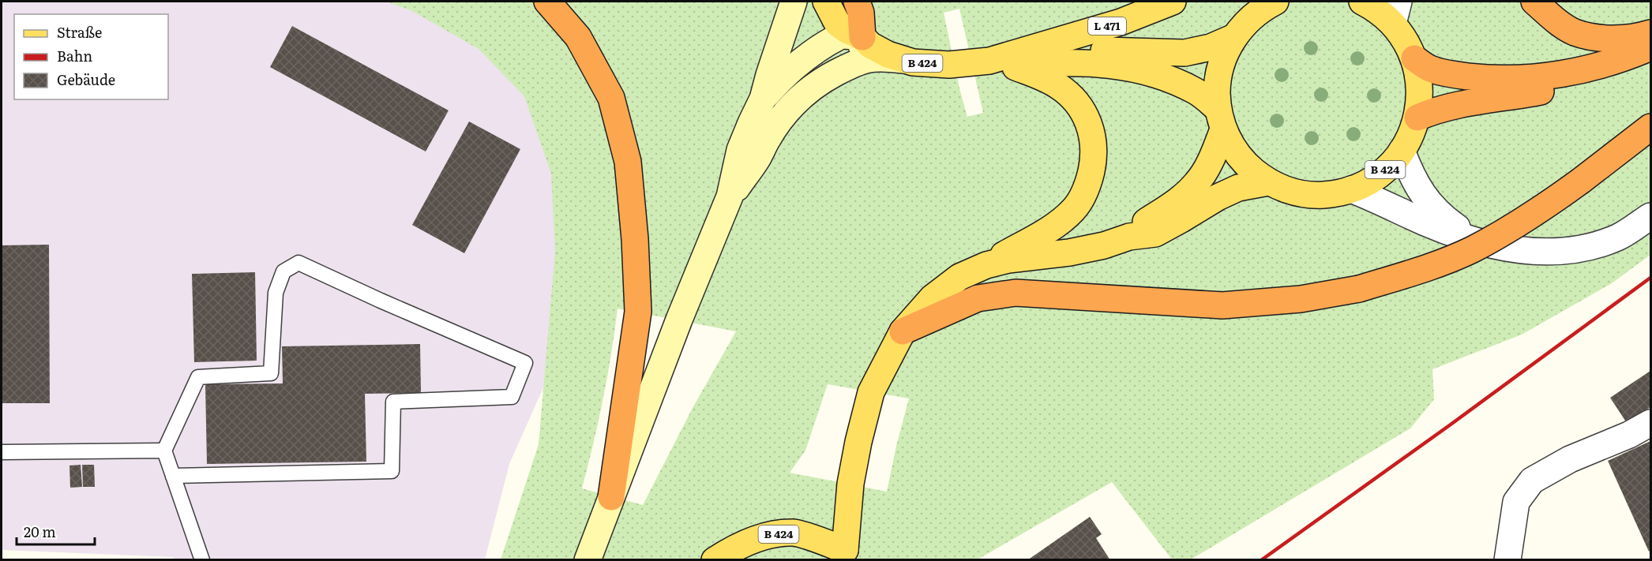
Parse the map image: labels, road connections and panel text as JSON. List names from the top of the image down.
{
  "streets": {
    "main road": ["L 471", "B 424"]
  },
  "crossings": [
    ["L 471", "B 424"]
  ],
  "legend": ["Straße", "Bahn", "Gebäude"],
  "scale_bar": "20 m"
}
